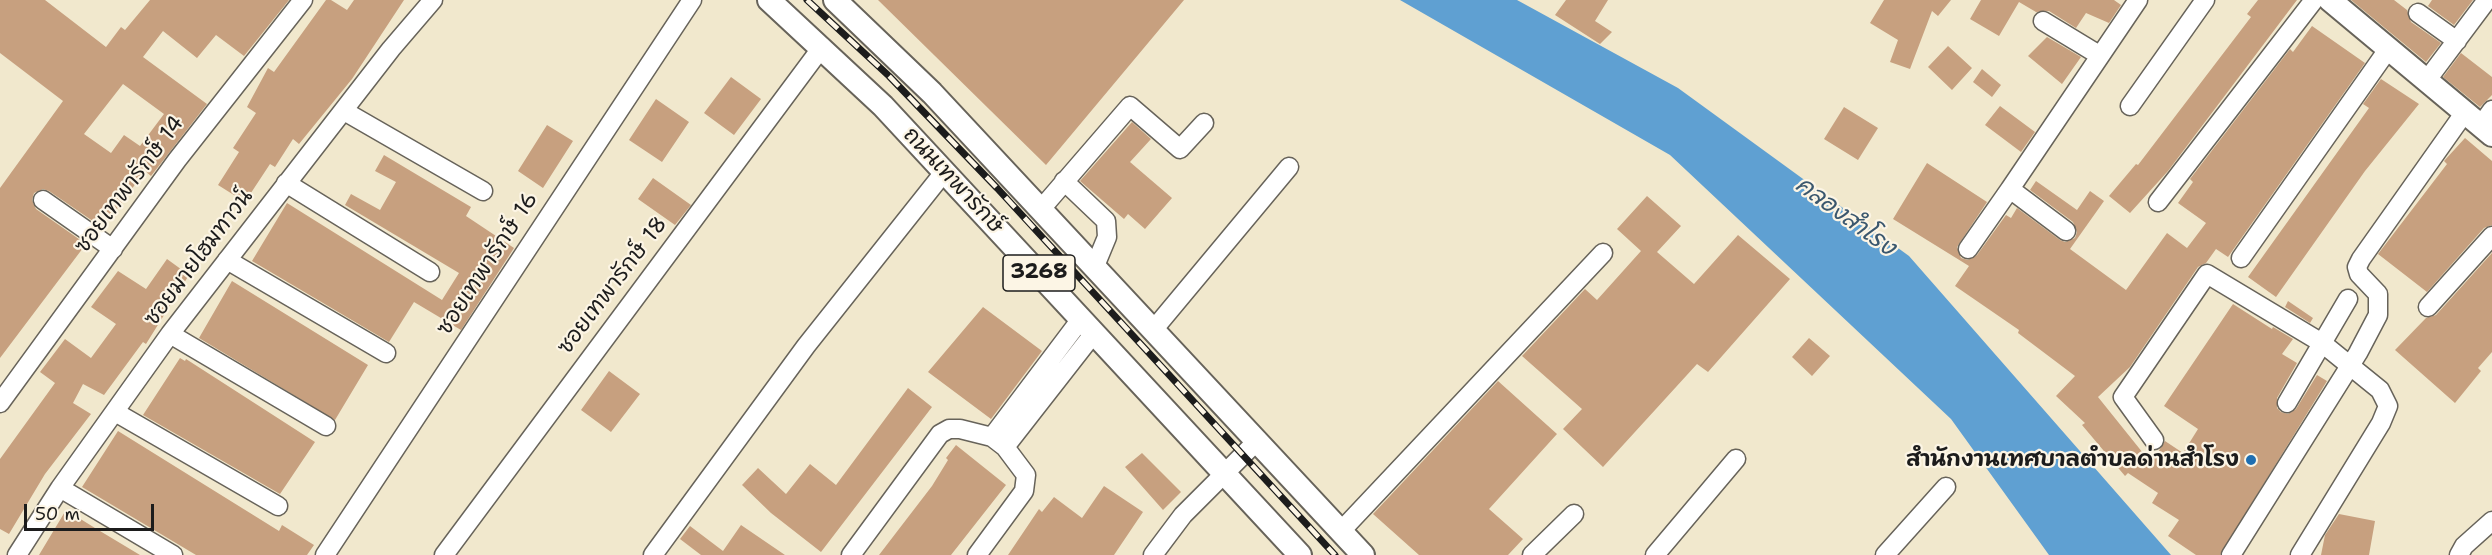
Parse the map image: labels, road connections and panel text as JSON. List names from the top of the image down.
{
  "streets": {
    "main road": ["ถนนเทพารักษ์", "3268"],
    "street": [
      "ซอยเทพารักษ์ 14",
      "ซอยมายโฮมทาวน์",
      "ซอยเทพารักษ์ 16",
      "ซอยเทพารักษ์ 18"
    ]
  },
  "crossings": [
    ["ถนนเทพารักษ์", "ซอยเทพารักษ์ 18"]
  ],
  "water": ["คลองสำโรง"],
  "places": ["สำนักงานเทศบาลตำบลด่านสำโรง"],
  "scale_bar": "50 m"
}
